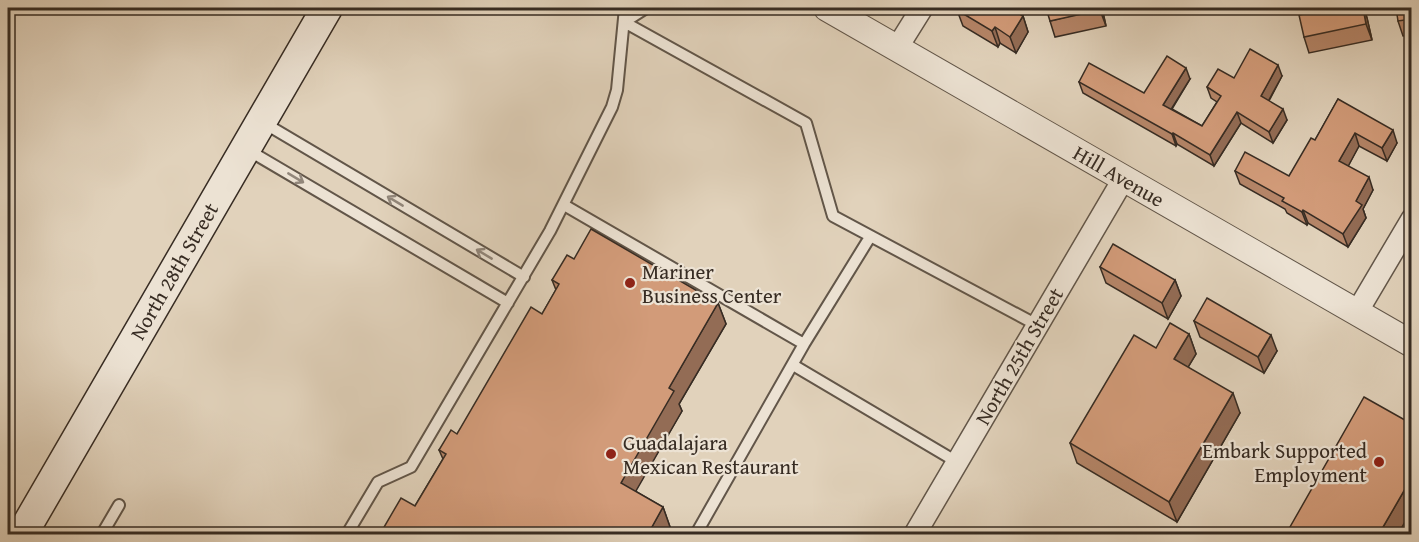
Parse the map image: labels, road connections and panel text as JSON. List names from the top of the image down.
{
  "streets": {
    "main road": ["North 28th Street"],
    "street": ["Hill Avenue", "North 25th Street"]
  },
  "crossings": [
    ["Hill Avenue", "North 25th Street"]
  ],
  "places": ["Mariner Business Center", "Guadalajara Mexican Restaurant", "Embark Supported Employment"]
}
